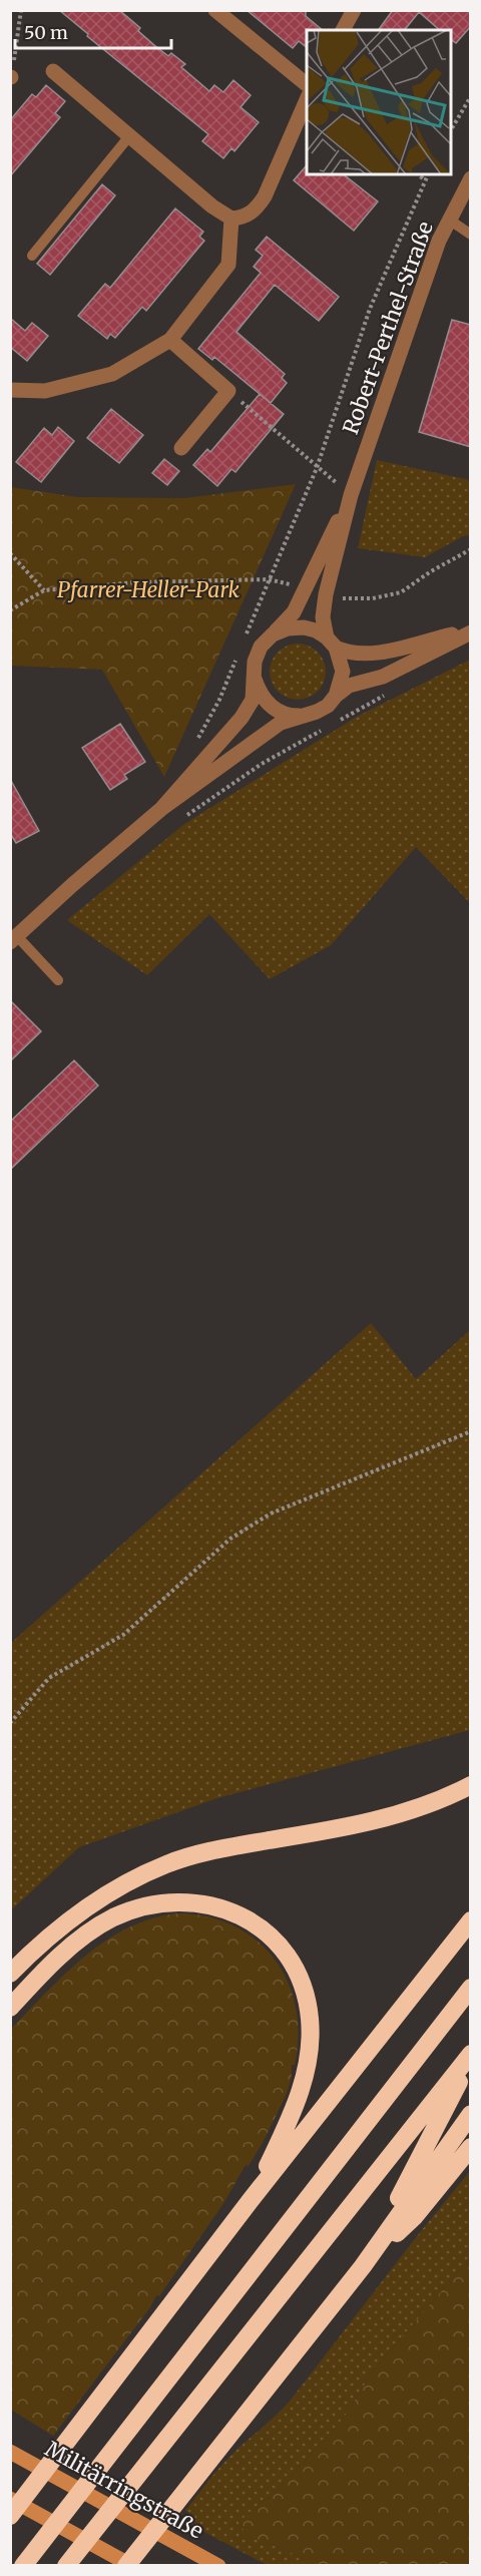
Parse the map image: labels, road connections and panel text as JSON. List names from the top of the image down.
{
  "streets": {
    "main road": ["Militärringstraße"],
    "street": ["Robert-Perthel-Straße"]
  },
  "parks": ["Pfarrer-Heller-Park"],
  "scale_bar": "50 m"
}
